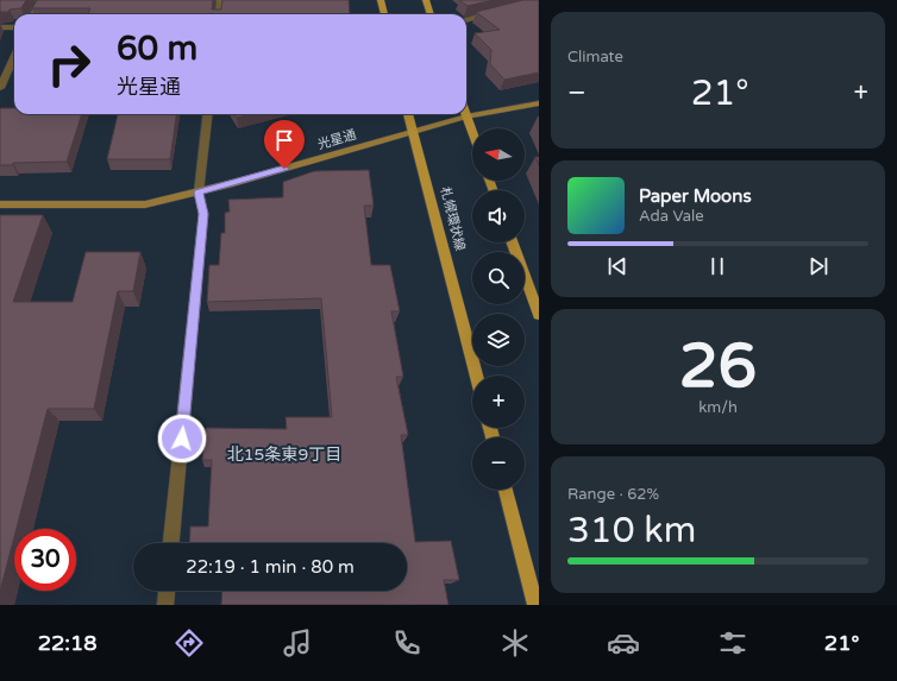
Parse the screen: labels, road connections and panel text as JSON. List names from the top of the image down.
{
  "streets": {
    "main road": ["札幌環状線"],
    "street": ["光星通"]
  },
  "crossings": [
    ["光星通", "札幌環状線"]
  ],
  "districts": ["北15条東9丁目"],
  "north": "left",
  "page": {
    "tile": [
      "Climate",
      ["26", "km/h"],
      ["Range · 62%", "310 km"]
    ],
    "turn": ["60 m", "光星通"],
    "heat": ["−", "21°", "+"],
    "map_buttons": ["+", "−"],
    "song": ["Paper Moons", "Ada Vale"],
    "limit": "30",
    "trip": "22:19 · 1 min · 80 m",
    "tabs": ["22:18", "21°"]
  }
}
